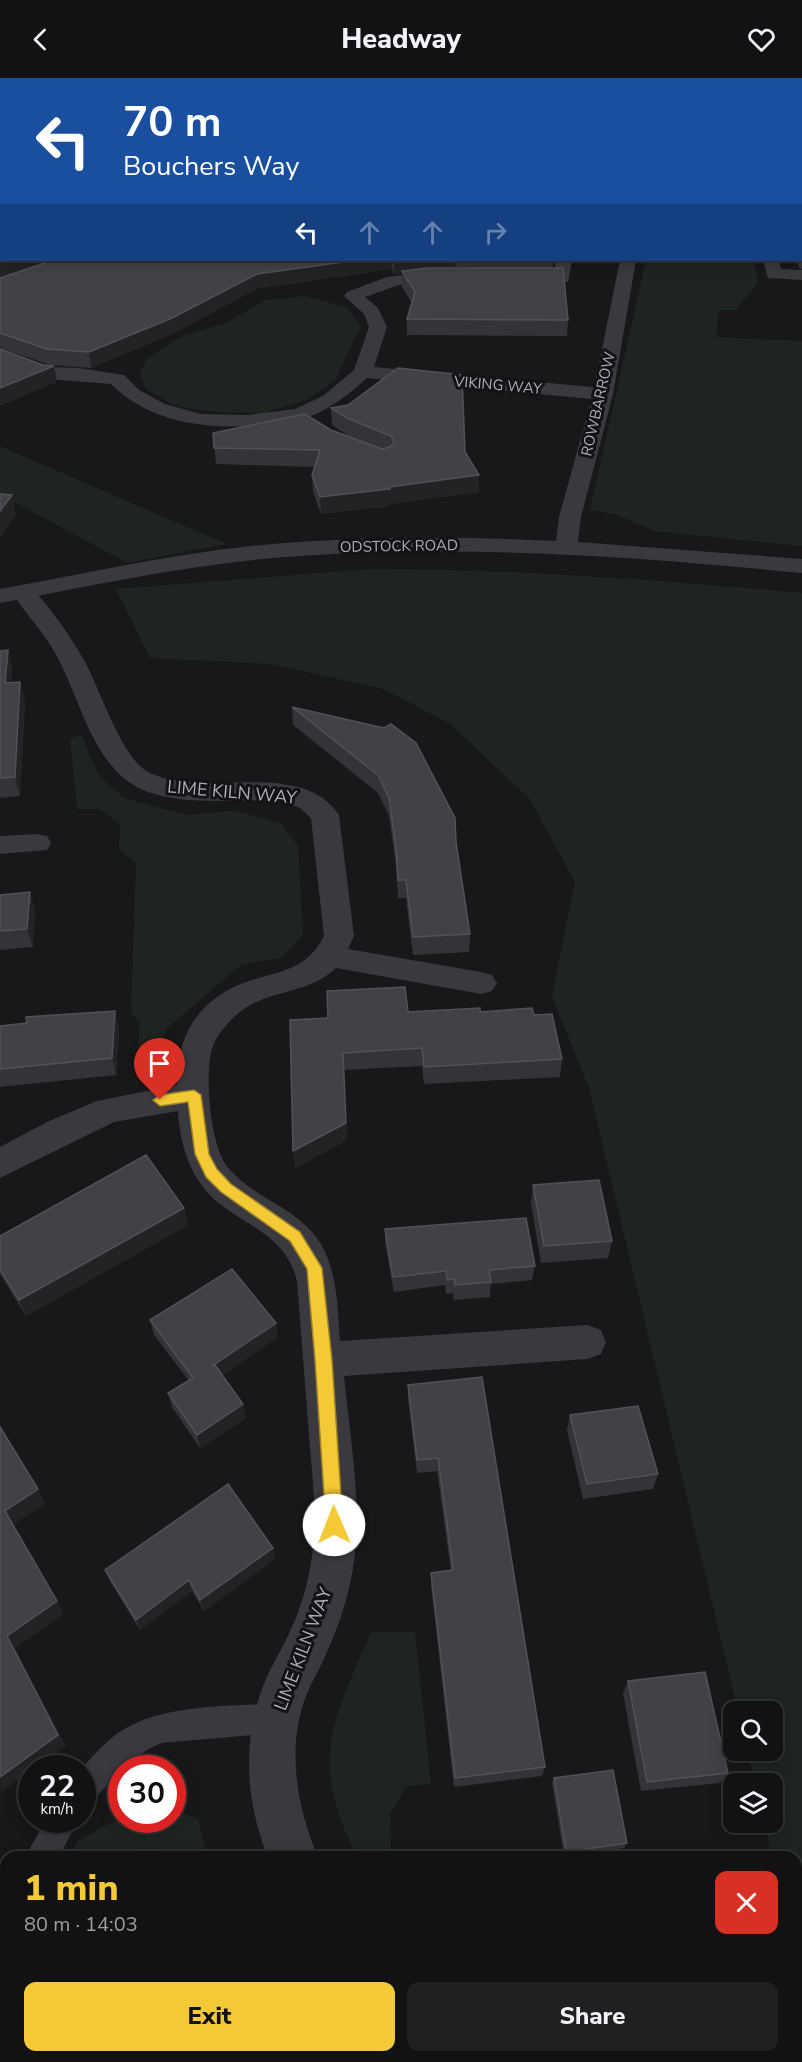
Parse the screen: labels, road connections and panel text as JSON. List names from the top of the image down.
{
  "streets": {
    "street": [
      "VIKING WAY",
      "ROWBARROW",
      "ODSTOCK ROAD",
      "LIME KILN WAY"
    ]
  },
  "crossings": [
    ["VIKING WAY", "ROWBARROW"],
    ["ROWBARROW", "ODSTOCK ROAD"],
    ["ODSTOCK ROAD", "LIME KILN WAY"]
  ],
  "page": {
    "header": "Headway",
    "turn": ["70 m", "Bouchers Way"],
    "speed": "22 km/h",
    "limit": "30",
    "heading": ["1 min", "80 m · 14:03"],
    "buttons": ["Exit", "Share"]
  }
}
